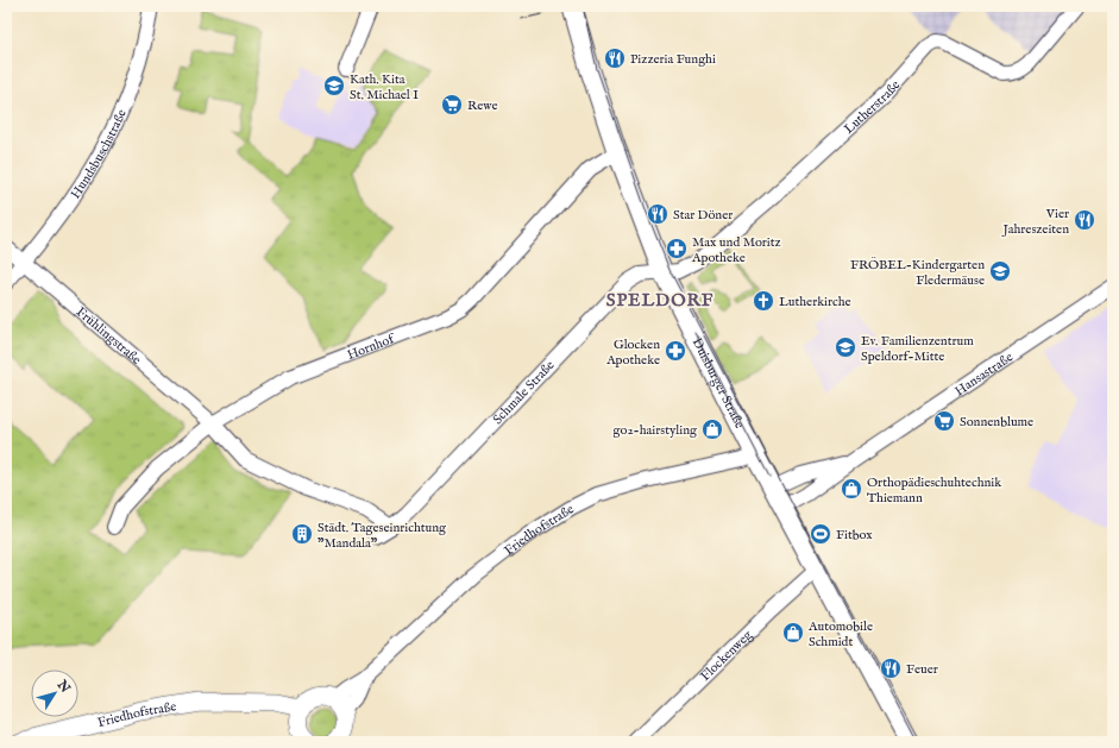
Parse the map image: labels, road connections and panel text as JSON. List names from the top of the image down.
{
  "streets": {
    "main road": ["Duisburger Straße"],
    "street": [
      "Lutherstraße",
      "Hundsbuschstraße",
      "Frühlingstraße",
      "Hornhof",
      "Hansastraße",
      "Schmale Straße",
      "Friedhofstraße",
      "Flockenweg"
    ]
  },
  "crossings": [
    ["Lutherstraße", "Duisburger Straße"],
    ["Lutherstraße", "Schmale Straße"],
    ["Hundsbuschstraße", "Frühlingstraße"],
    ["Frühlingstraße", "Hornhof"],
    ["Hornhof", "Duisburger Straße"],
    ["Hansastraße", "Duisburger Straße"],
    ["Duisburger Straße", "Schmale Straße"],
    ["Duisburger Straße", "Friedhofstraße"],
    ["Duisburger Straße", "Flockenweg"]
  ],
  "districts": ["SPELDORF"],
  "places": {
    "restaurant": [
      "Pizzeria Funghi",
      "Star Döner",
      "Vier Jahreszeiten",
      "Feuer"
    ],
    "school or university": ["Kath. Kita St. Michael I", "FRÖBEL-Kindergarten Fledermäuse", "Ev. Familienzentrum Speldorf-Mitte"],
    "supermarket": ["Rewe", "Sonnenblume"],
    "pharmacy": ["Max und Moritz Apotheke", "Glocken Apotheke"],
    "church": ["Lutherkirche"],
    "shop": ["go2-hairstyling", "Orthopädieschuhtechnik Thiemann", "Automobile Schmidt"],
    "building": ["Städt. Tageseinrichtung \"Mandala\""],
    "sports": ["Fitbox"]
  },
  "north": "top right"
}
